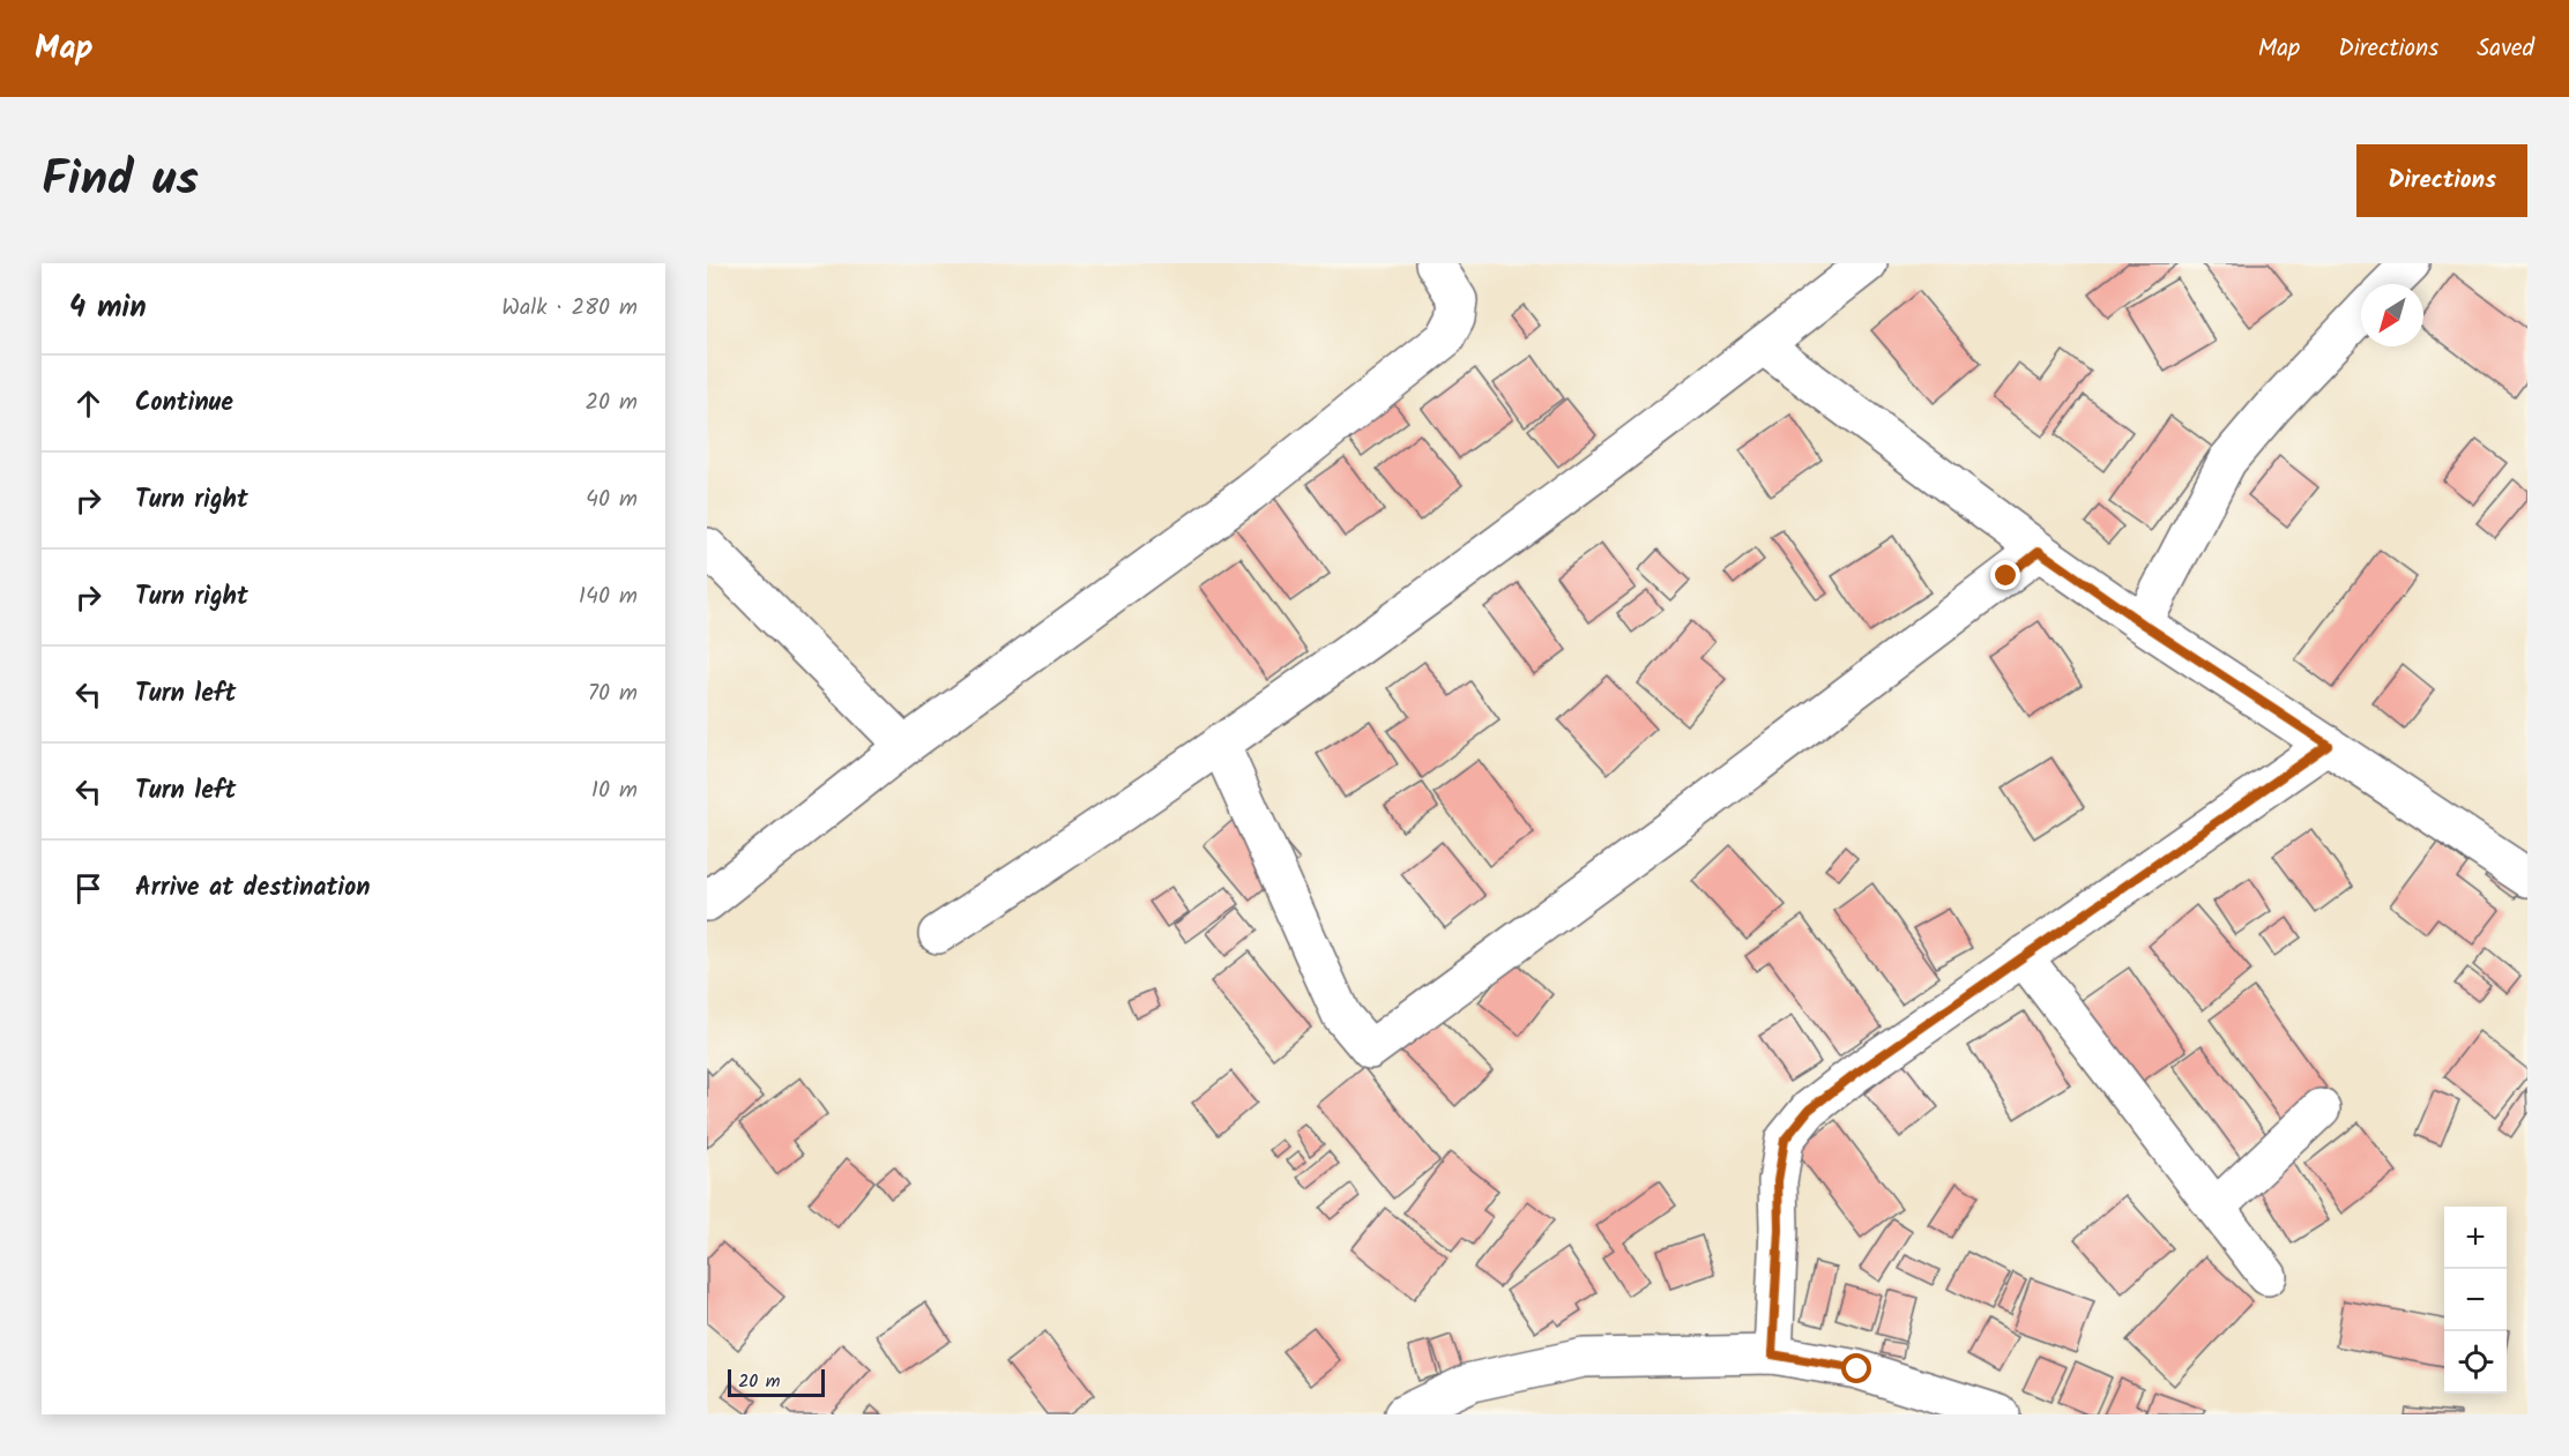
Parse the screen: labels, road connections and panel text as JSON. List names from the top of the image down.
{
  "scale_bar": "20 m",
  "north": "bottom left",
  "page": {
    "header": "Map",
    "nav": ["Map", "Directions", "Saved"],
    "title": "Find us",
    "buttons": "Directions",
    "heading": ["4 min", "Walk · 280 m"],
    "list": [
      ["Continue", "20 m"],
      ["Turn right", "40 m"],
      ["Turn right", "140 m"],
      ["Turn left", "70 m"],
      ["Turn left", "10 m"],
      "Arrive at destination"
    ],
    "map_buttons": ["+", "−"],
    "scale": "20 m"
  }
}
